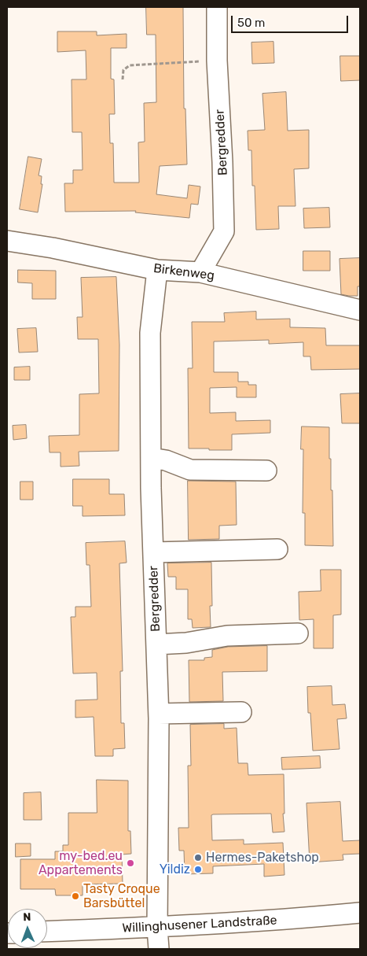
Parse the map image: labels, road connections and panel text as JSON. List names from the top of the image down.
{
  "streets": {
    "street": ["Bergredder", "Birkenweg", "Willinghusener Landstraße"]
  },
  "crossings": [
    ["Bergredder", "Birkenweg"],
    ["Bergredder", "Willinghusener Landstraße"]
  ],
  "places": [
    "Hermes-Paketshop",
    "my-bed.eu Appartements",
    "Yildiz",
    "Tasty Croque Barsbüttel"
  ],
  "scale_bar": "50 m",
  "north": "top"
}
